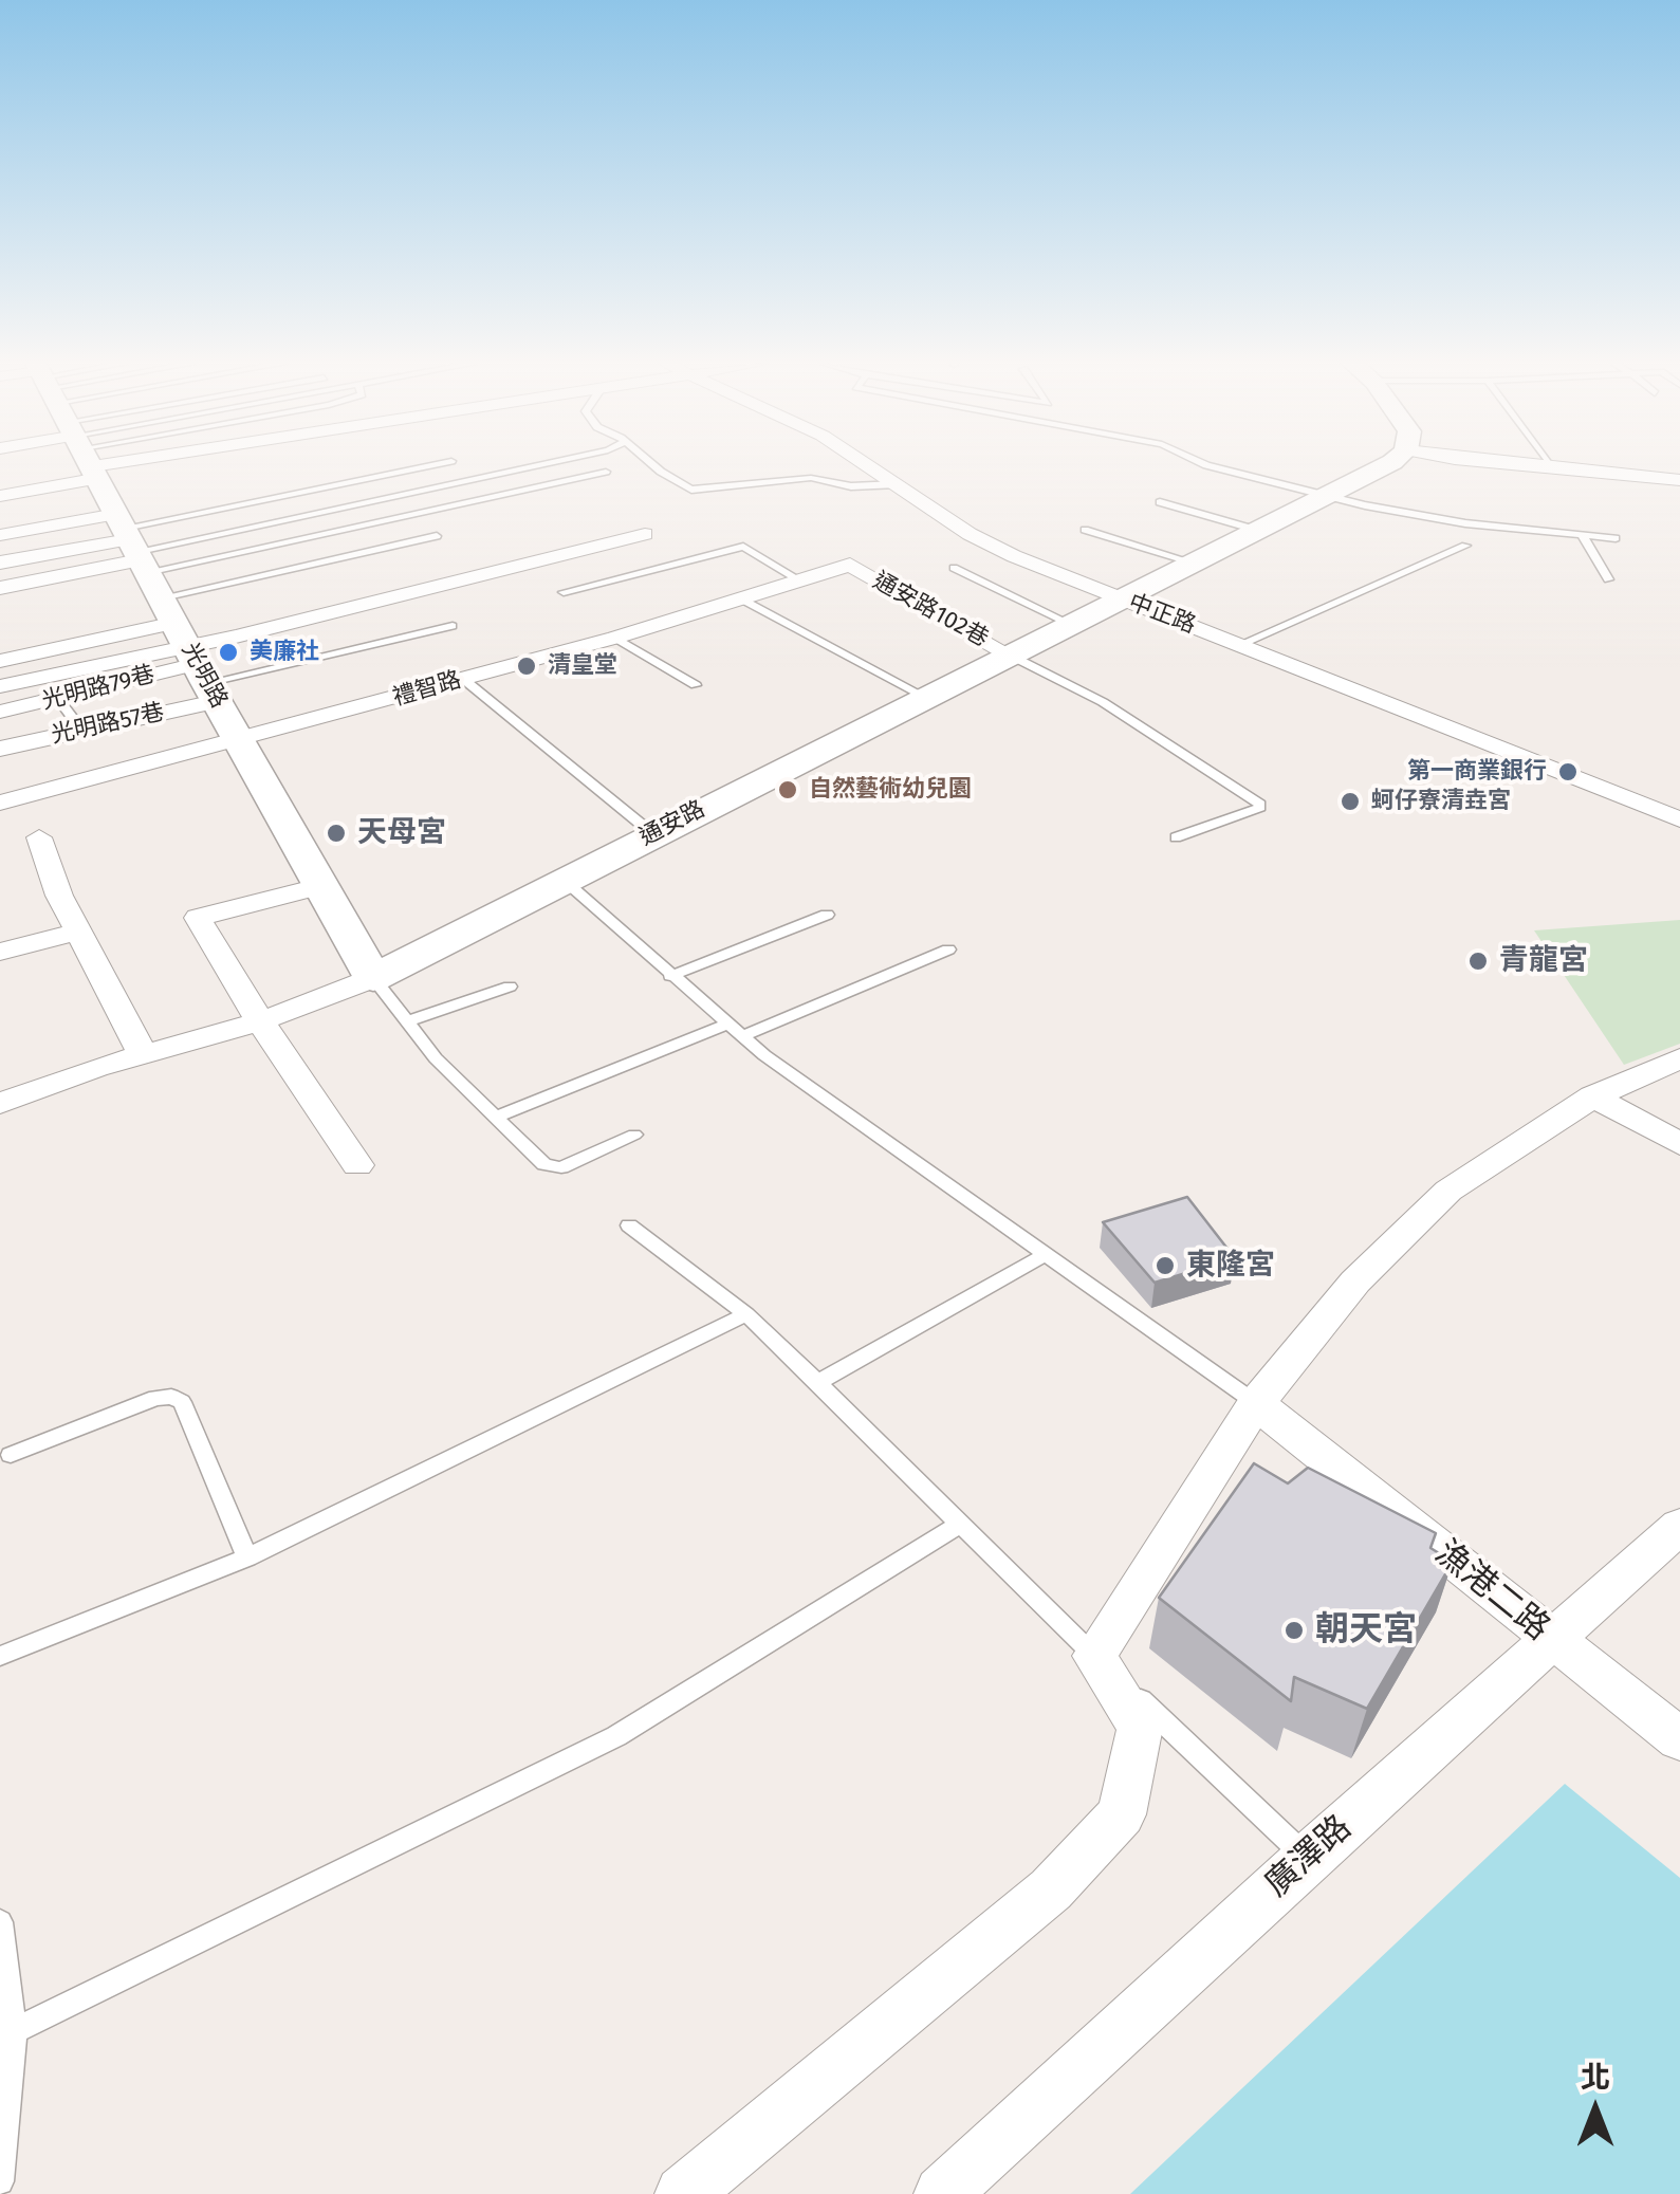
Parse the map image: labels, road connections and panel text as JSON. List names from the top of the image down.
{
  "streets": {
    "street": [
      "通安路102巷",
      "中正路",
      "光明路",
      "光明路79巷",
      "禮智路",
      "光明路57巷",
      "通安路",
      "漁港二路",
      "廣澤路"
    ]
  },
  "crossings": [
    ["通安路102巷", "禮智路"],
    ["通安路102巷", "通安路"],
    ["中正路", "通安路"],
    ["光明路", "光明路79巷"],
    ["光明路", "禮智路"],
    ["光明路", "光明路57巷"],
    ["光明路", "通安路"],
    ["光明路79巷", "光明路57巷"],
    ["漁港二路", "廣澤路"]
  ],
  "places": [
    "美廉社",
    "清皇堂",
    "第一商業銀行",
    "自然藝術幼兒園",
    "蚵仔寮清垚宮",
    "天母宮",
    "青龍宮",
    "東隆宮",
    "朝天宮"
  ],
  "north": "top"
}
